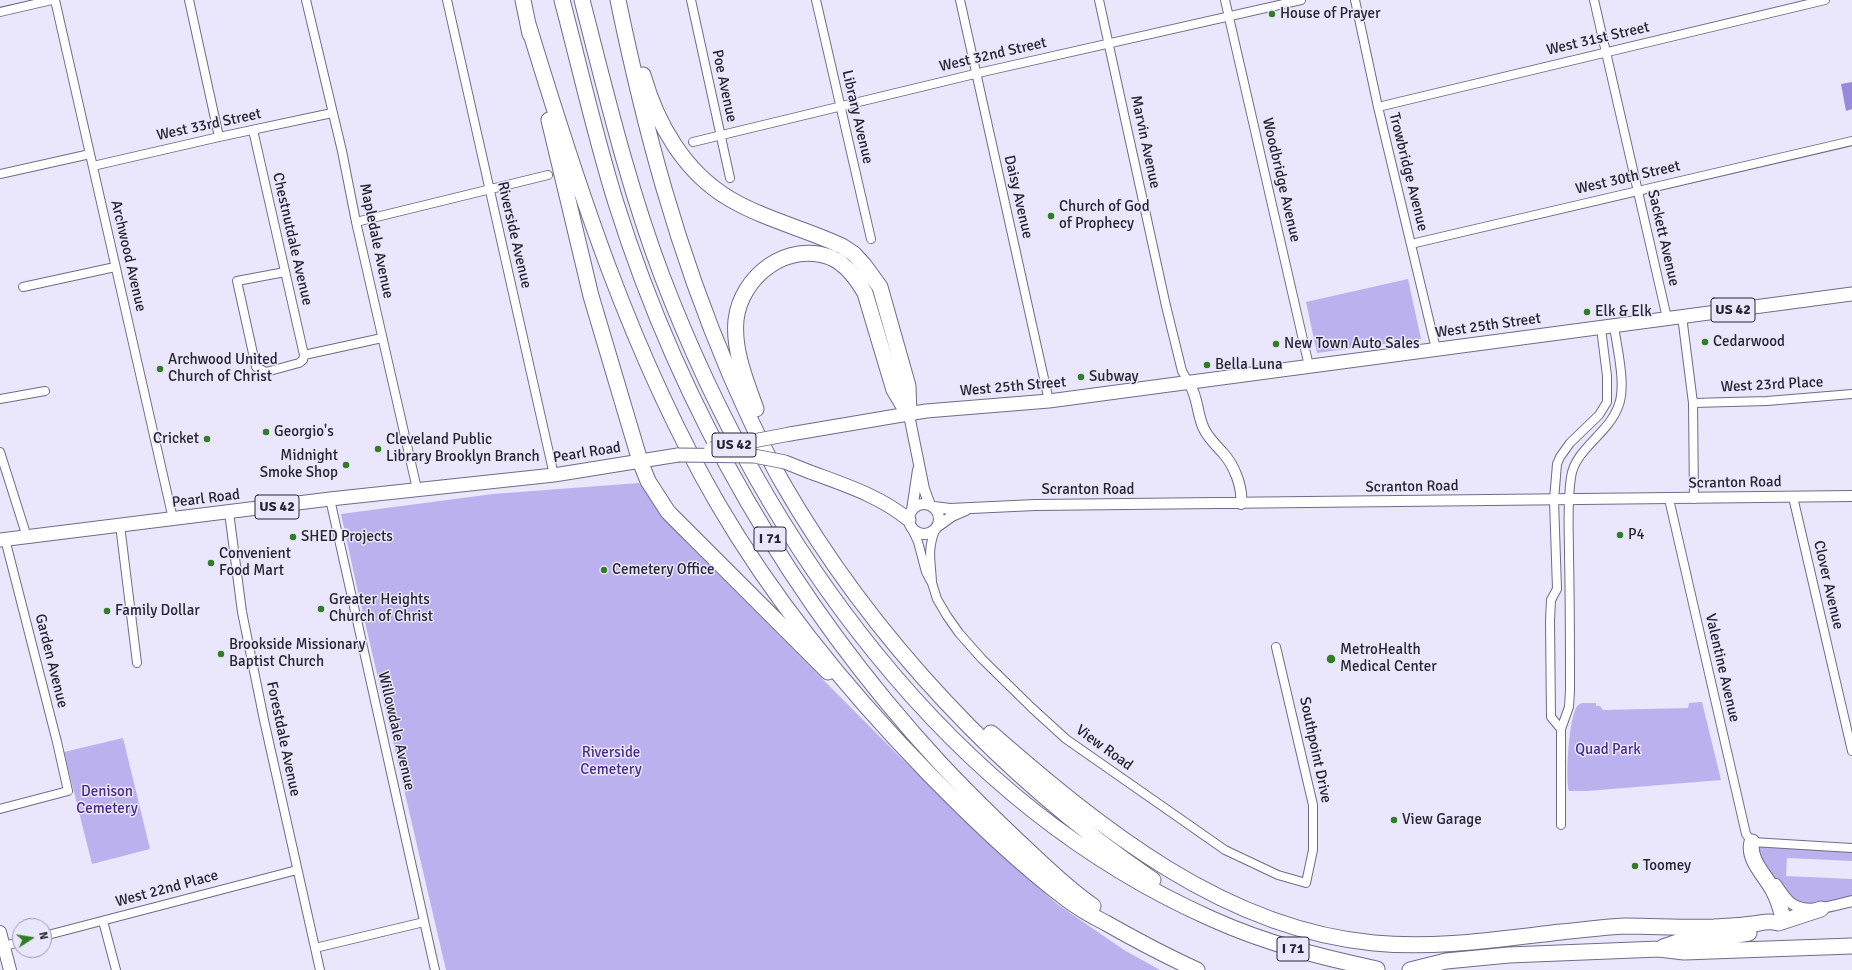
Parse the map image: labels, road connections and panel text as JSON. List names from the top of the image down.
{
  "streets": {
    "highway": ["I 71"],
    "main road": ["US 42", "West 25th Street", "Pearl Road"],
    "street": [
      "West 31st Street",
      "West 32nd Street",
      "Poe Avenue",
      "Library Avenue",
      "West 33rd Street",
      "Marvin Avenue",
      "Trowbridge Avenue",
      "West 30th Street",
      "Woodbridge Avenue",
      "Daisy Avenue",
      "Riverside Avenue",
      "Sackett Avenue",
      "Chestnutdale Avenue",
      "Mapledale Avenue",
      "Archwood Avenue",
      "West 23rd Place",
      "Scranton Road",
      "Clover Avenue",
      "Garden Avenue",
      "Valentine Avenue",
      "Willowdale Avenue",
      "Forestdale Avenue",
      "View Road",
      "Southpoint Drive",
      "West 22nd Place"
    ]
  },
  "crossings": [
    ["West 31st Street", "Trowbridge Avenue"],
    ["West 31st Street", "Sackett Avenue"],
    ["West 32nd Street", "Poe Avenue"],
    ["West 32nd Street", "Library Avenue"],
    ["West 32nd Street", "Marvin Avenue"],
    ["West 32nd Street", "Woodbridge Avenue"],
    ["West 32nd Street", "Daisy Avenue"],
    ["West 33rd Street", "Chestnutdale Avenue"],
    ["West 33rd Street", "Mapledale Avenue"],
    ["West 33rd Street", "Archwood Avenue"],
    ["Marvin Avenue", "West 25th Street"],
    ["Trowbridge Avenue", "West 30th Street"],
    ["Trowbridge Avenue", "West 25th Street"],
    ["West 30th Street", "Sackett Avenue"],
    ["Woodbridge Avenue", "West 25th Street"],
    ["Daisy Avenue", "West 25th Street"],
    ["Riverside Avenue", "Pearl Road"],
    ["Sackett Avenue", "West 25th Street"],
    ["Mapledale Avenue", "Pearl Road"],
    ["Archwood Avenue", "Pearl Road"],
    ["West 25th Street", "Pearl Road"],
    ["Pearl Road", "Garden Avenue"],
    ["Pearl Road", "Willowdale Avenue"],
    ["Pearl Road", "Forestdale Avenue"],
    ["Scranton Road", "Clover Avenue"],
    ["Scranton Road", "Valentine Avenue"],
    ["Scranton Road", "View Road"],
    ["Forestdale Avenue", "West 22nd Place"],
    ["View Road", "Southpoint Drive"]
  ],
  "parks": ["Quad Park", "Riverside Cemetery", "Denison Cemetery"],
  "places": [
    "House of Prayer",
    "Church of God of Prophecy",
    "Elk & Elk",
    "Cedarwood",
    "New Town Auto Sales",
    "Bella Luna",
    "Archwood United Church of Christ",
    "Subway",
    "Georgio's",
    "Cricket",
    "Cleveland Public Library Brooklyn Branch",
    "Midnight Smoke Shop",
    "P4",
    "SHED Projects",
    "Convenient Food Mart",
    "Cemetery Office",
    "Greater Heights Church of Christ",
    "Family Dollar",
    "Brookside Missionary Baptist Church",
    "MetroHealth Medical Center",
    "View Garage",
    "Toomey"
  ],
  "north": "right"
}
